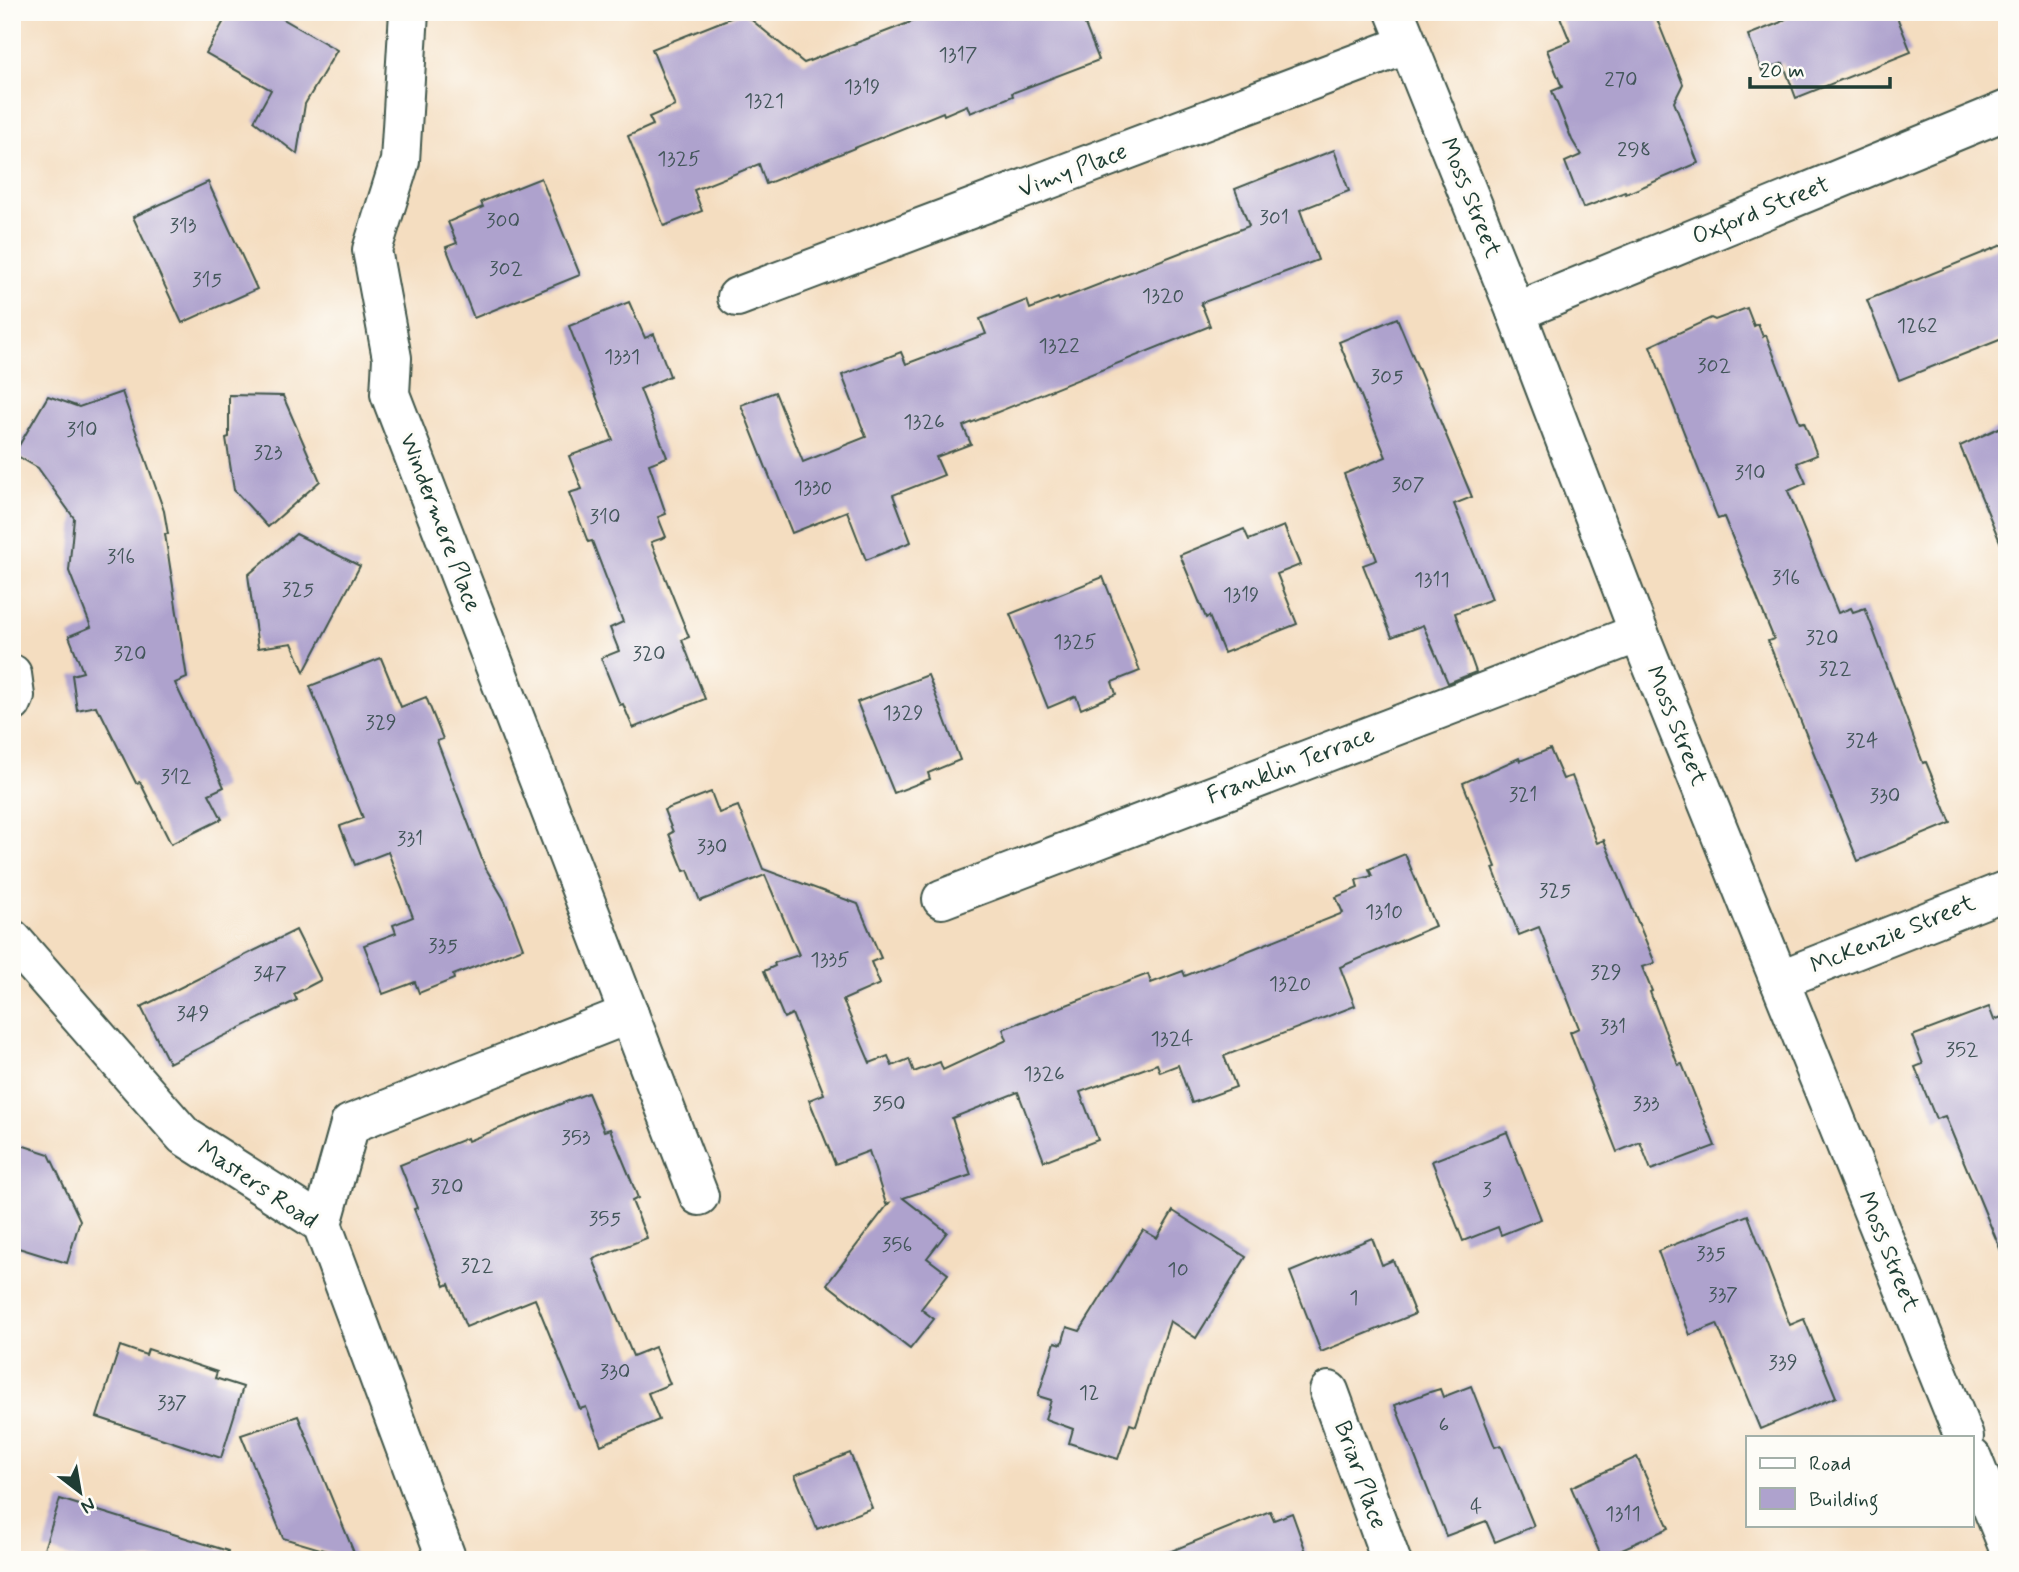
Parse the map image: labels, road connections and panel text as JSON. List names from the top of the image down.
{
  "streets": {
    "street": [
      "Vimy Place",
      "Moss Street",
      "Oxford Street",
      "Windermere Place",
      "Franklin Terrace",
      "McKenzie Street",
      "Masters Road",
      "Briar Place"
    ]
  },
  "crossings": [
    ["Vimy Place", "Moss Street"],
    ["Moss Street", "Oxford Street"],
    ["Moss Street", "Franklin Terrace"],
    ["Moss Street", "McKenzie Street"]
  ],
  "house_numbers": [
    "1317",
    "270",
    "1319",
    "1321",
    "298",
    "1325",
    "301",
    "300",
    "313",
    "302",
    "315",
    "1320",
    "1262",
    "1322",
    "1331",
    "302",
    "305",
    "1326",
    "310",
    "323",
    "310",
    "307",
    "1330",
    "310",
    "316",
    "316",
    "1311",
    "325",
    "1319",
    "320",
    "1325",
    "320",
    "320",
    "322",
    "1329",
    "329",
    "324",
    "312",
    "321",
    "330",
    "331",
    "330",
    "325",
    "1310",
    "335",
    "1335",
    "329",
    "347",
    "1320",
    "349",
    "331",
    "1324",
    "352",
    "1326",
    "350",
    "333",
    "353",
    "320",
    "3",
    "355",
    "356",
    "335",
    "322",
    "10",
    "337",
    "1",
    "339",
    "330",
    "12",
    "337",
    "6",
    "4",
    "1311"
  ],
  "legend": ["Road", "Building"],
  "scale_bar": "20 m",
  "north": "bottom right"
}
